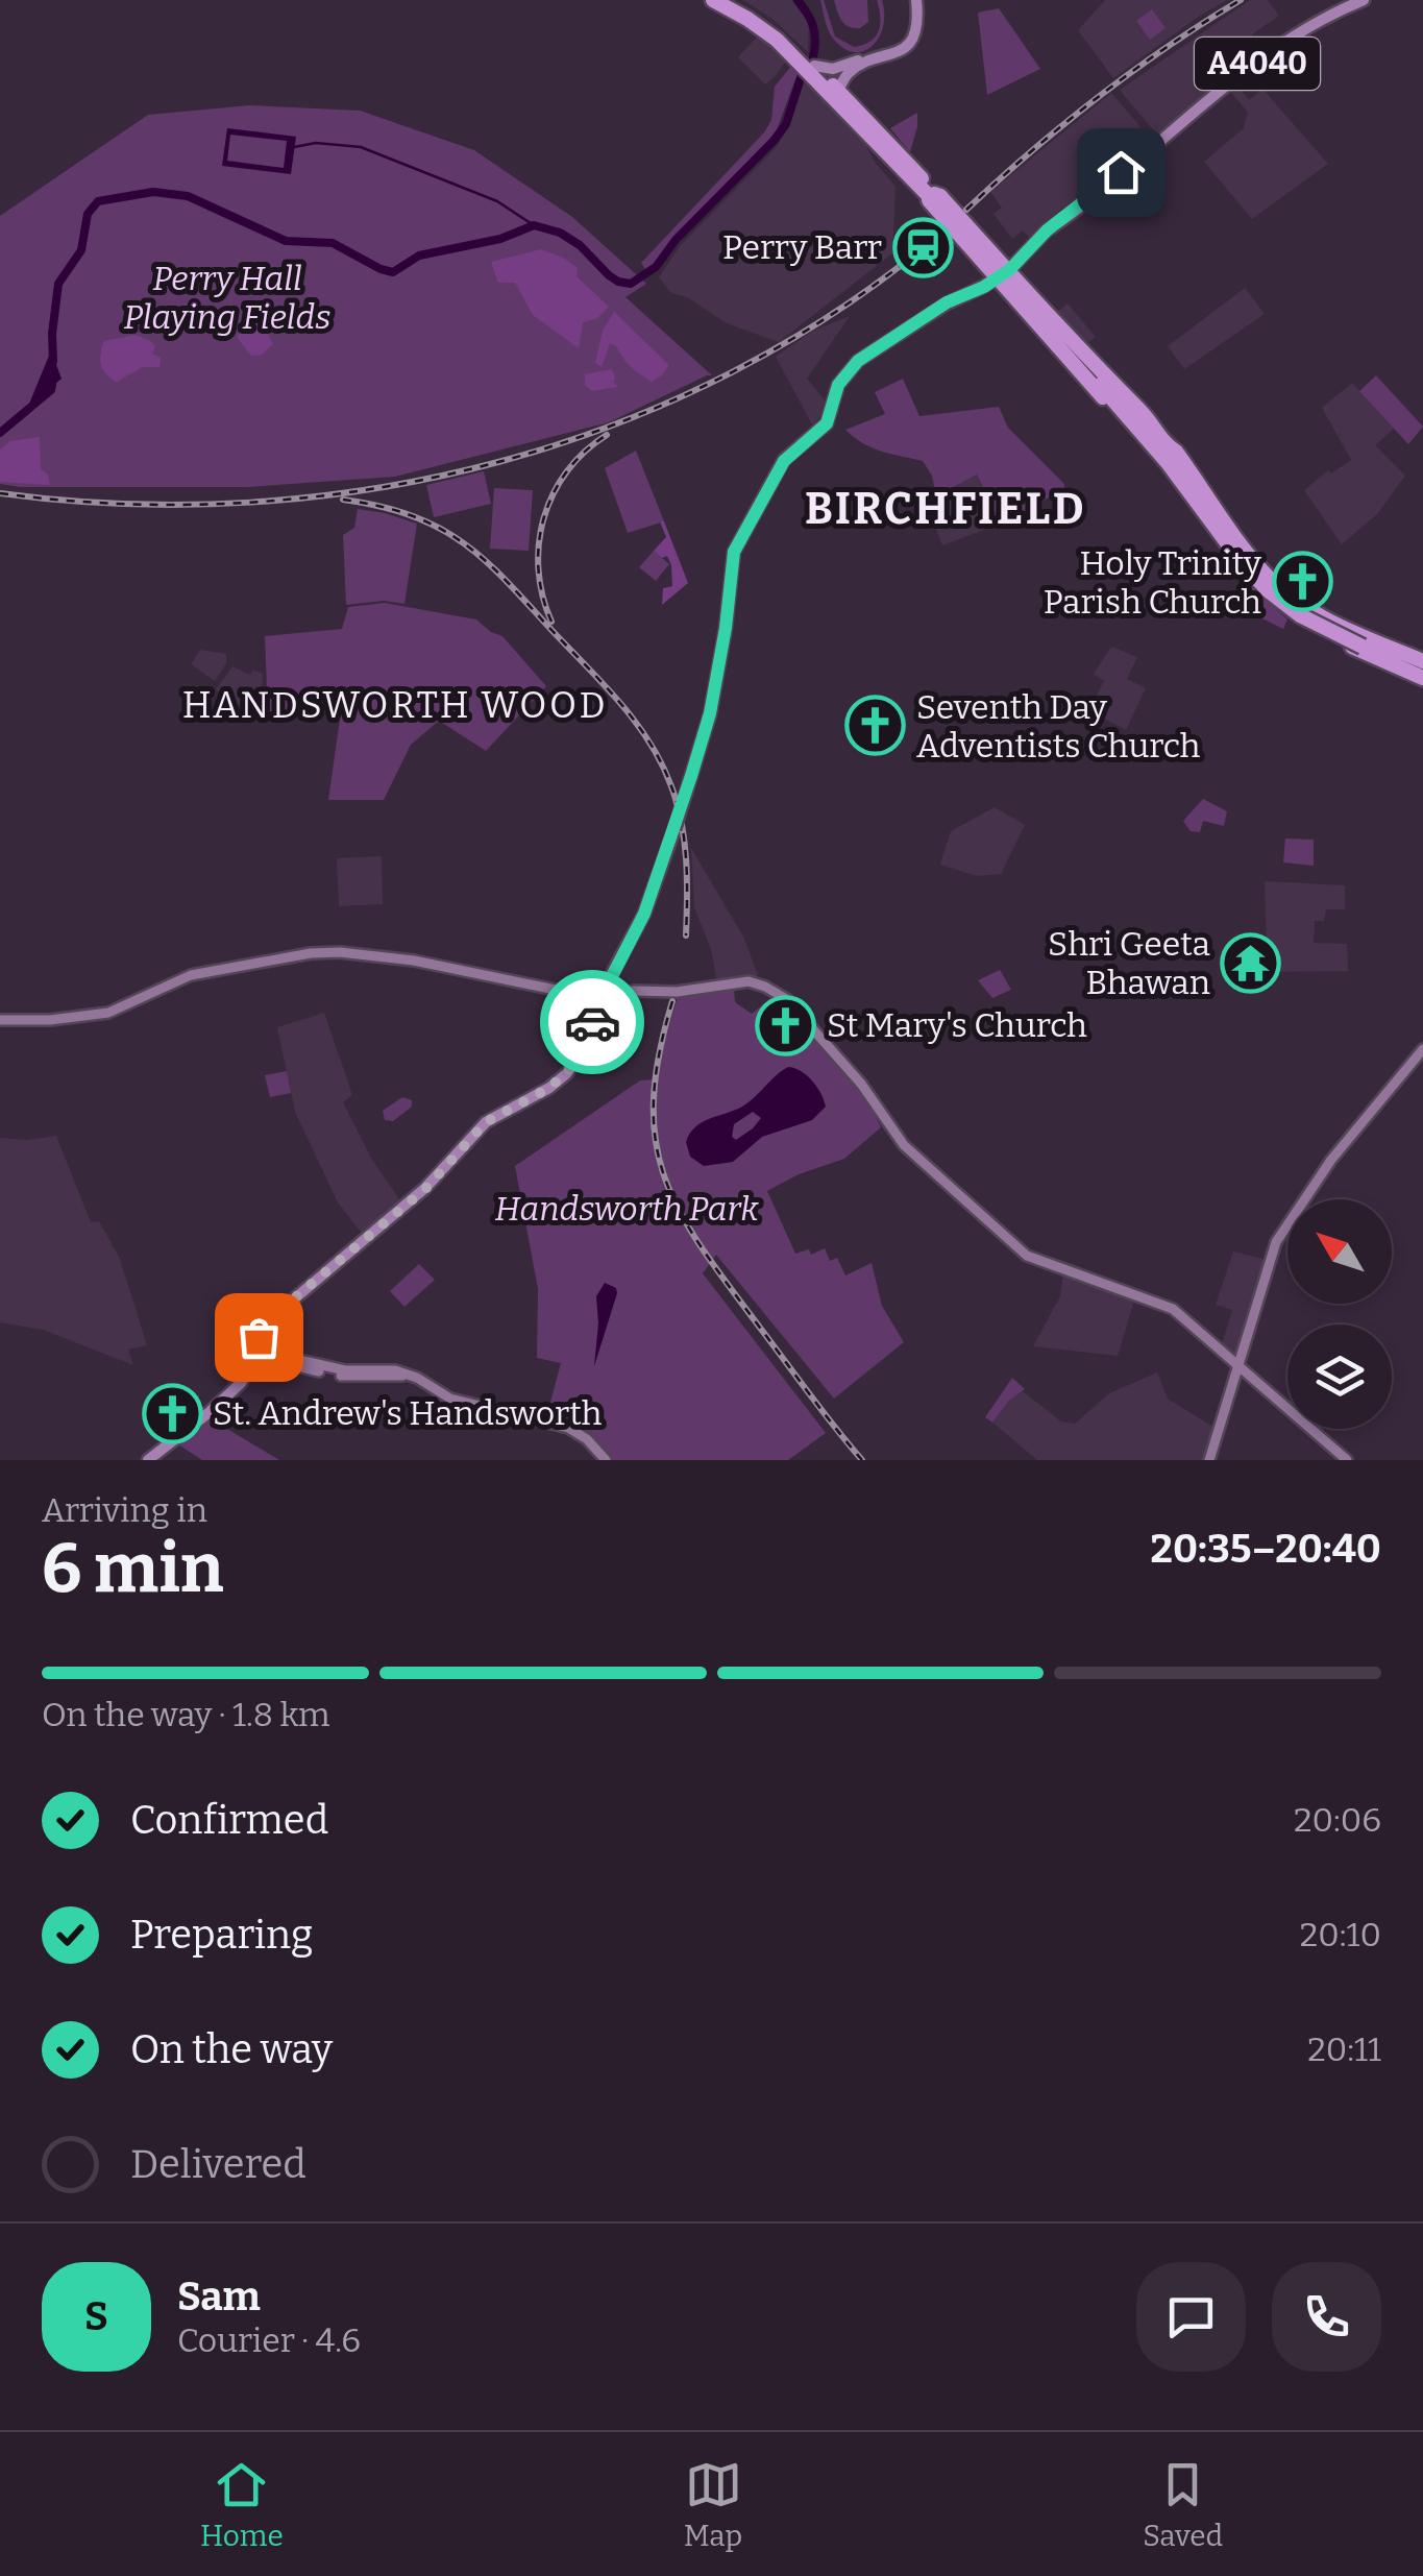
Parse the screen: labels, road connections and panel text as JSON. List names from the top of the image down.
{
  "streets": {
    "main road": ["A4040"]
  },
  "districts": ["BIRCHFIELD", "HANDSWORTH WOOD"],
  "parks": ["Perry Hall Playing Fields", "Handsworth Park"],
  "places": {
    "station": ["Perry Barr"],
    "church": [
      "Holy Trinity Parish Church",
      "Seventh Day Adventists Church",
      "St Mary's Church",
      "St. Andrew's Handsworth"
    ],
    "temple": ["Shri Geeta Bhawan"]
  },
  "north": "top left",
  "page": {
    "heading": ["6 min", "Arriving in", "20:35–20:40"],
    "panel": ["Sam", "Courier · 4.6"],
    "bar": "On the way · 1.8 km",
    "list": [
      ["Confirmed", "20:06"],
      ["Preparing", "20:10"],
      ["On the way", "20:11"],
      "Delivered"
    ],
    "round": "S",
    "tabs": ["Home", "Map", "Saved"]
  }
}
